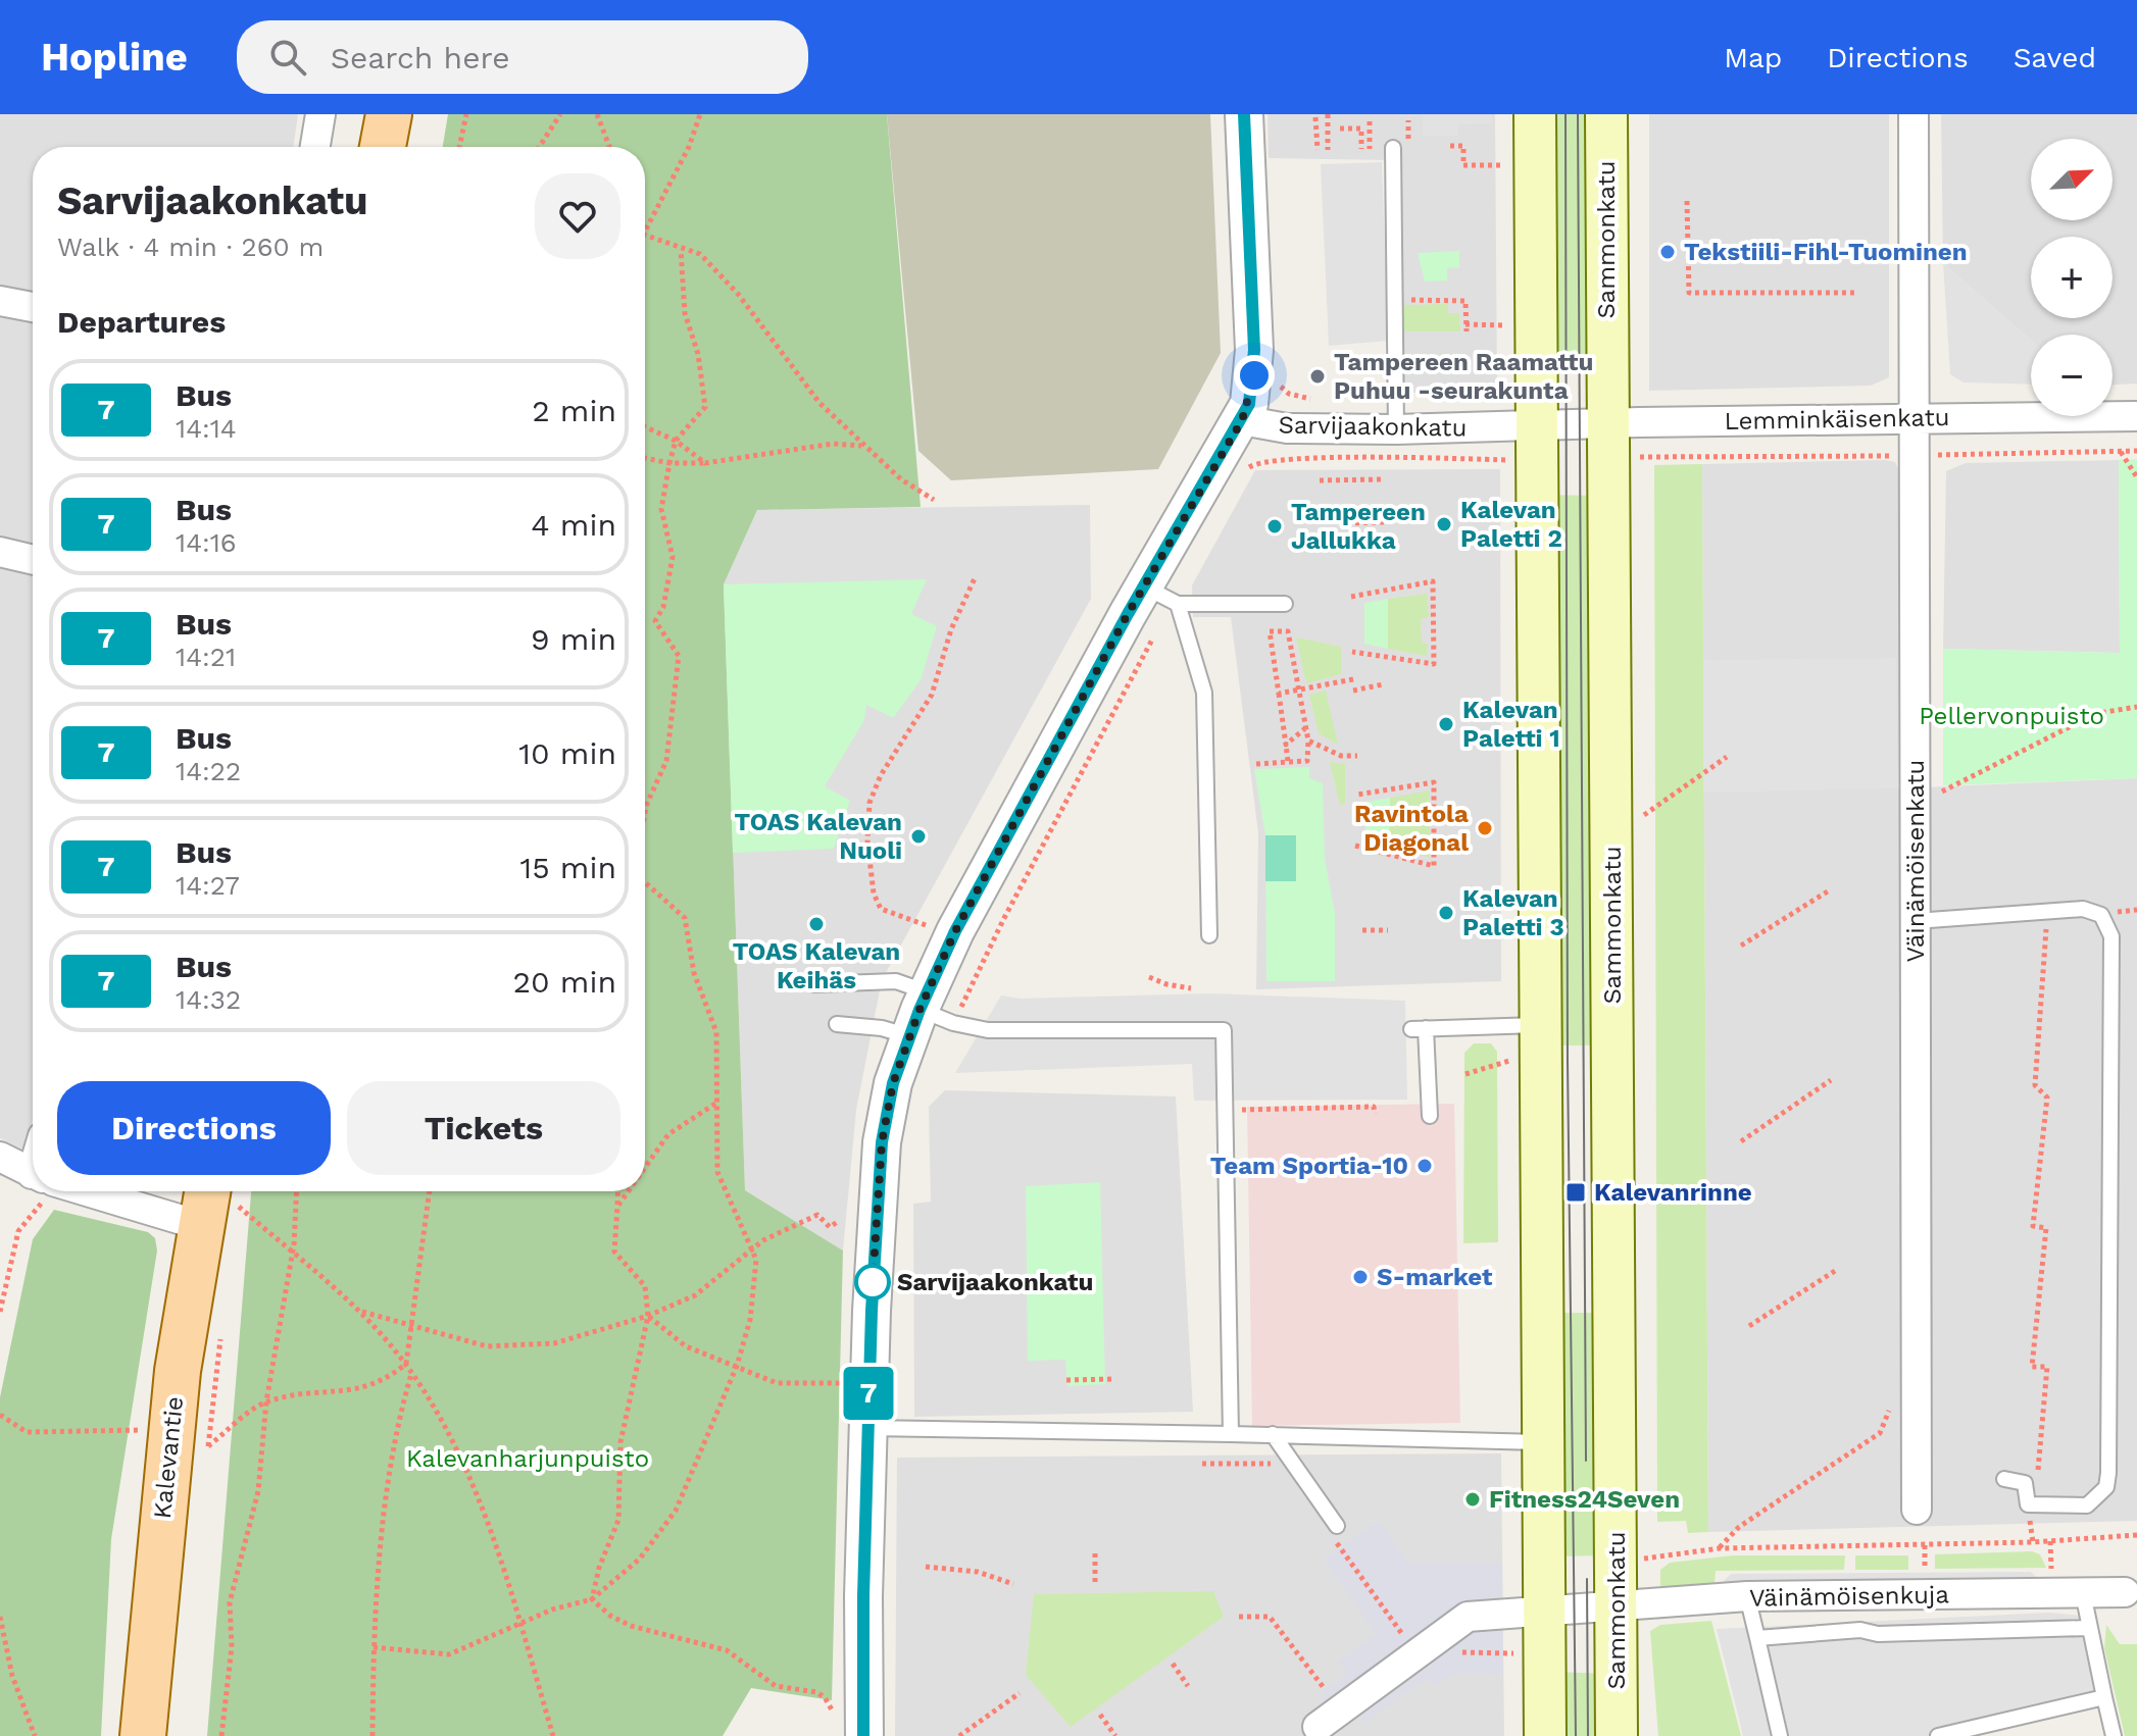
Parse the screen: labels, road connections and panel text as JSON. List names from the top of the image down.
{
  "streets": {
    "main road": ["Sammonkatu", "Kalevantie"],
    "street": [
      "Lemminkäisenkatu",
      "Sarvijaakonkatu",
      "Väinämöisenkatu",
      "Väinämöisenkuja"
    ]
  },
  "crossings": [
    ["Sammonkatu", "Lemminkäisenkatu"],
    ["Sammonkatu", "Väinämöisenkuja"],
    ["Lemminkäisenkatu", "Sarvijaakonkatu"],
    ["Lemminkäisenkatu", "Väinämöisenkatu"]
  ],
  "parks": ["Pellervonpuisto", "Kalevanharjunpuisto"],
  "places": {
    "other": [
      "Tekstiili-Fihl-Tuominen",
      "Tampereen Raamattu Puhuu -seurakunta",
      "Kalevan Paletti 2",
      "Tampereen Jallukka",
      "Kalevan Paletti 1",
      "Ravintola Diagonal",
      "TOAS Kalevan Nuoli",
      "Kalevan Paletti 3",
      "TOAS Kalevan Keihäs",
      "Team Sportia-10",
      "S-market",
      "Sarvijaakonkatu",
      "Fitness24Seven"
    ],
    "transit": ["Kalevanrinne"]
  },
  "lines": ["bus line 7"],
  "north": "top right",
  "page": {
    "header": "Hopline",
    "search": "Search here",
    "nav": ["Map", "Directions", "Saved"],
    "on_map": "7",
    "map_buttons": ["+", "−"],
    "heading": [
      ["Sarvijaakonkatu", "Walk · 4 min · 260 m"],
      "Departures"
    ],
    "list": [
      {
        "mark": "7",
        "name": "Bus",
        "note": "14:14",
        "value": "2 min"
      },
      {
        "mark": "7",
        "name": "Bus",
        "note": "14:16",
        "value": "4 min"
      },
      {
        "mark": "7",
        "name": "Bus",
        "note": "14:21",
        "value": "9 min"
      },
      {
        "mark": "7",
        "name": "Bus",
        "note": "14:22",
        "value": "10 min"
      },
      {
        "mark": "7",
        "name": "Bus",
        "note": "14:27",
        "value": "15 min"
      },
      {
        "mark": "7",
        "name": "Bus",
        "note": "14:32",
        "value": "20 min"
      }
    ],
    "buttons": ["Directions", "Tickets"]
  }
}
